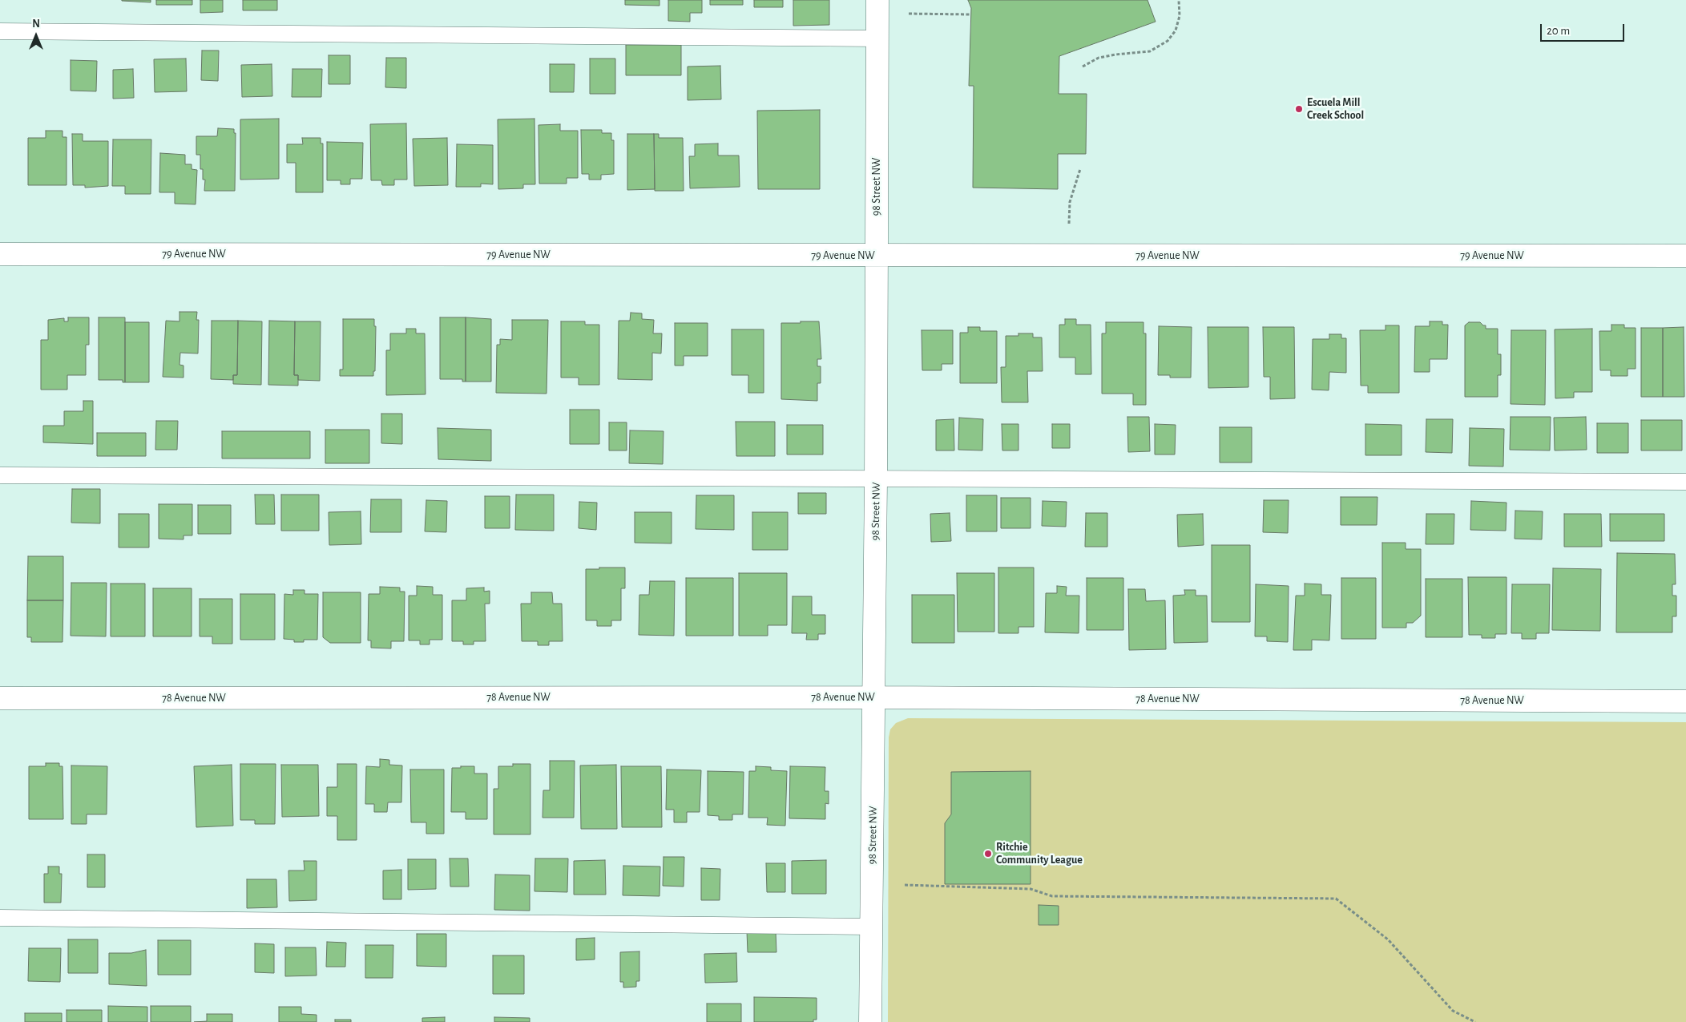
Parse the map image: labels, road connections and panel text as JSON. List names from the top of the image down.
{
  "streets": {
    "street": ["98 Street NW", "79 Avenue NW", "78 Avenue NW"]
  },
  "crossings": [
    ["98 Street NW", "79 Avenue NW"],
    ["98 Street NW", "78 Avenue NW"]
  ],
  "places": ["Escuela Mill Creek School", "Ritchie Community League"],
  "scale_bar": "20 m",
  "north": "top"
}
